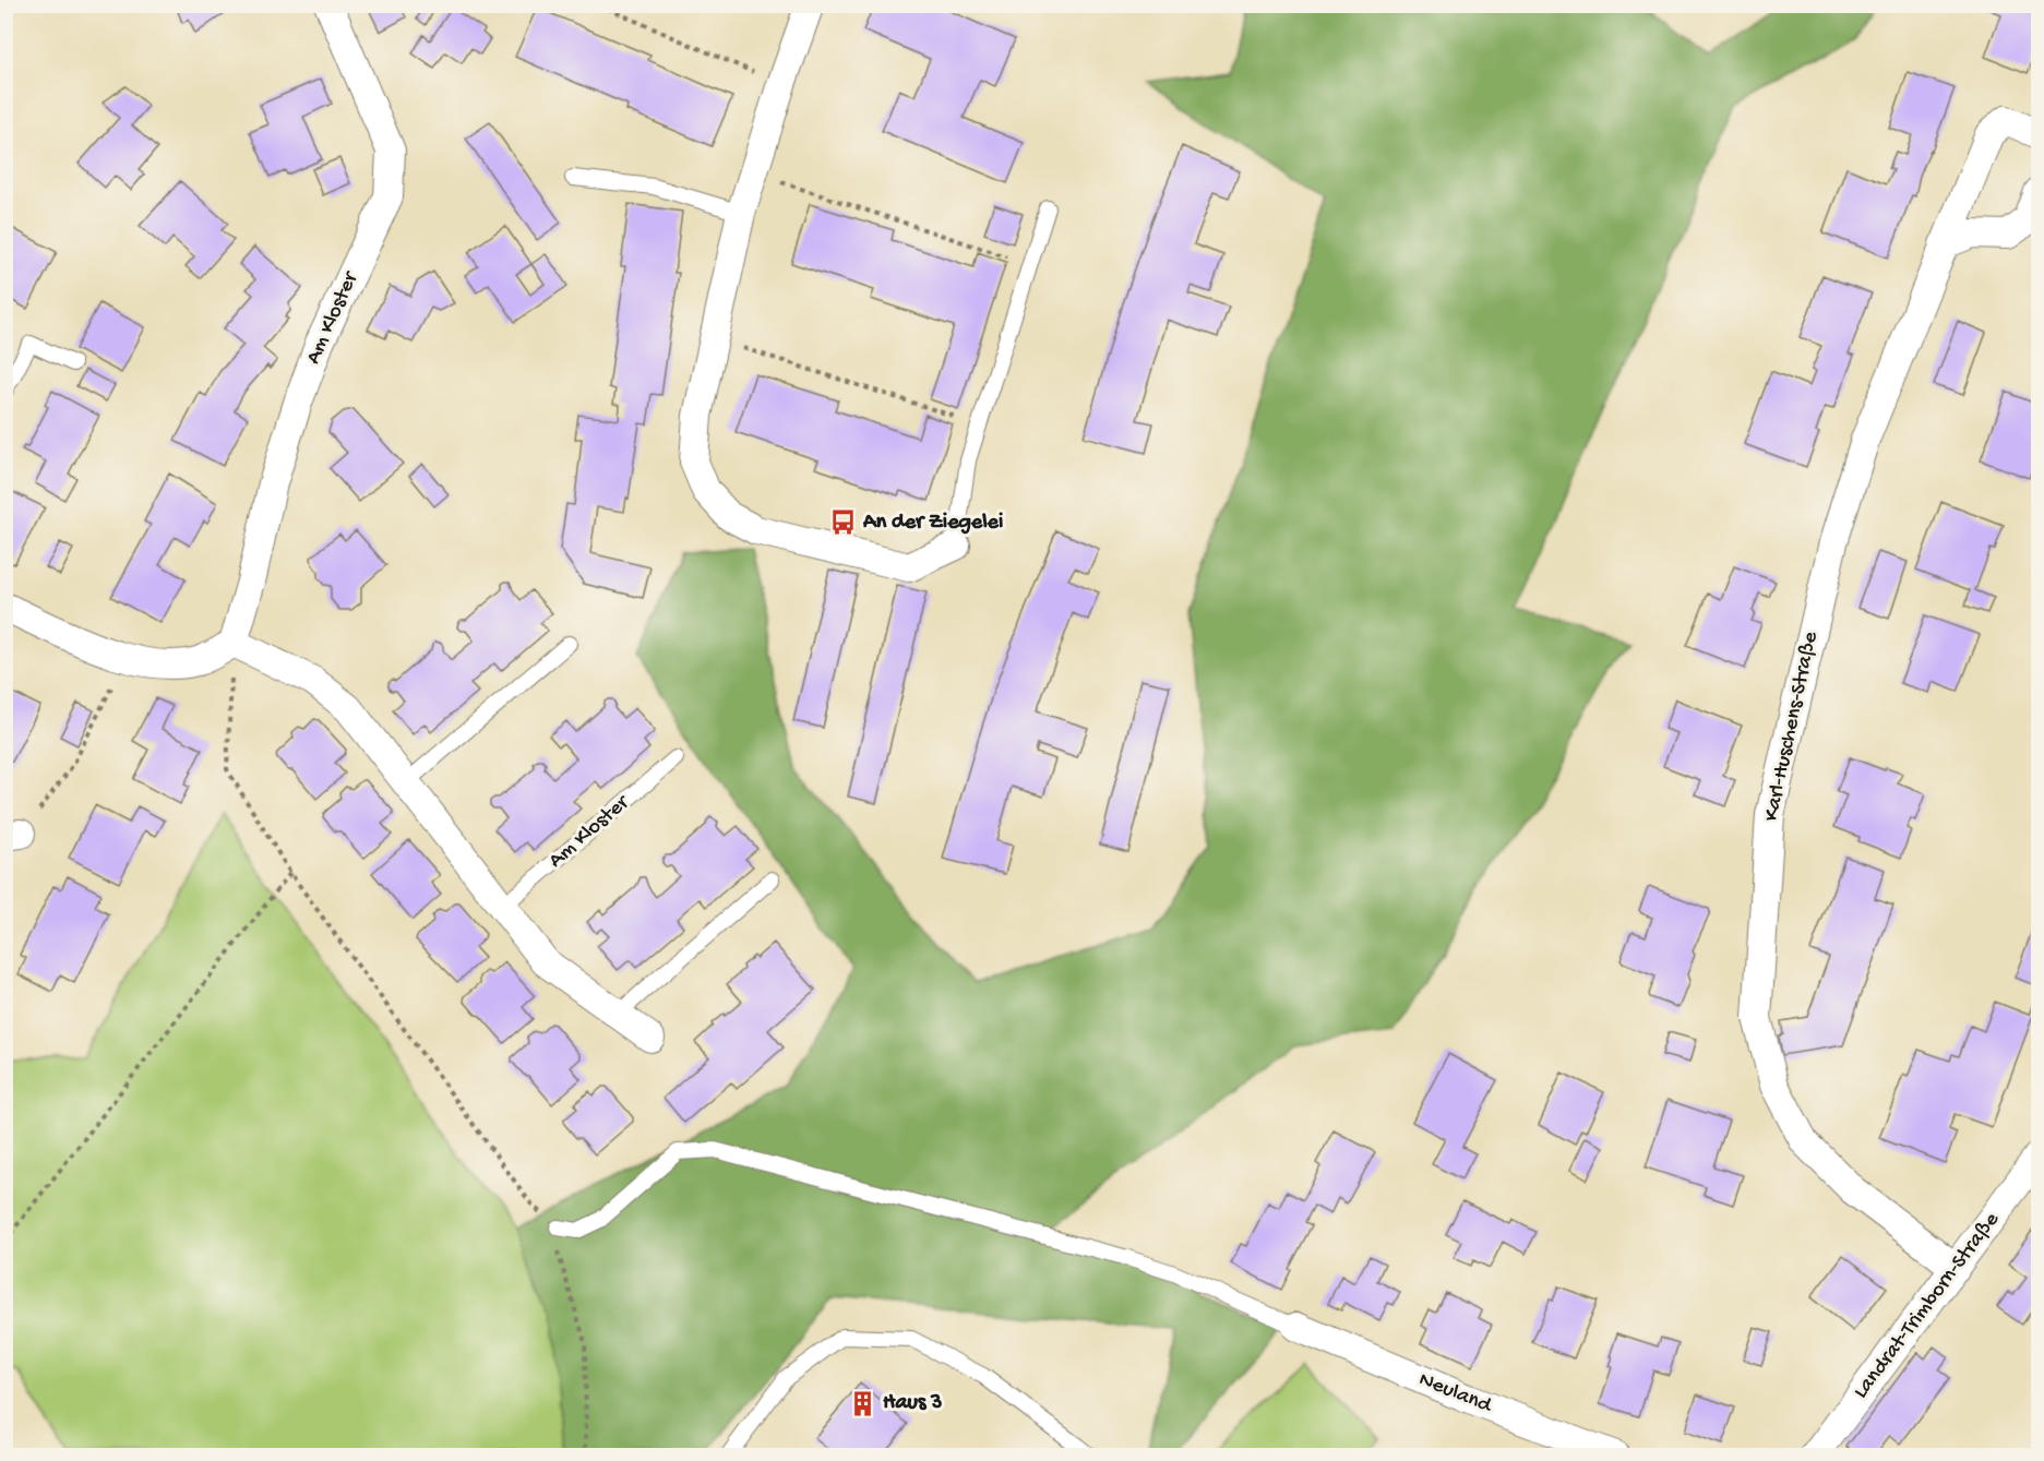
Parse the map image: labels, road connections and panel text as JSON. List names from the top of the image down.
{
  "streets": {
    "street": [
      "Am Kloster",
      "Karl-Huschens-Straße",
      "Landrat-Trimborn-Straße",
      "Neuland"
    ]
  },
  "crossings": [
    ["Karl-Huschens-Straße", "Landrat-Trimborn-Straße"]
  ],
  "places": {
    "bus stop": ["An der Ziegelei"],
    "building": ["Haus 3"]
  }
}
